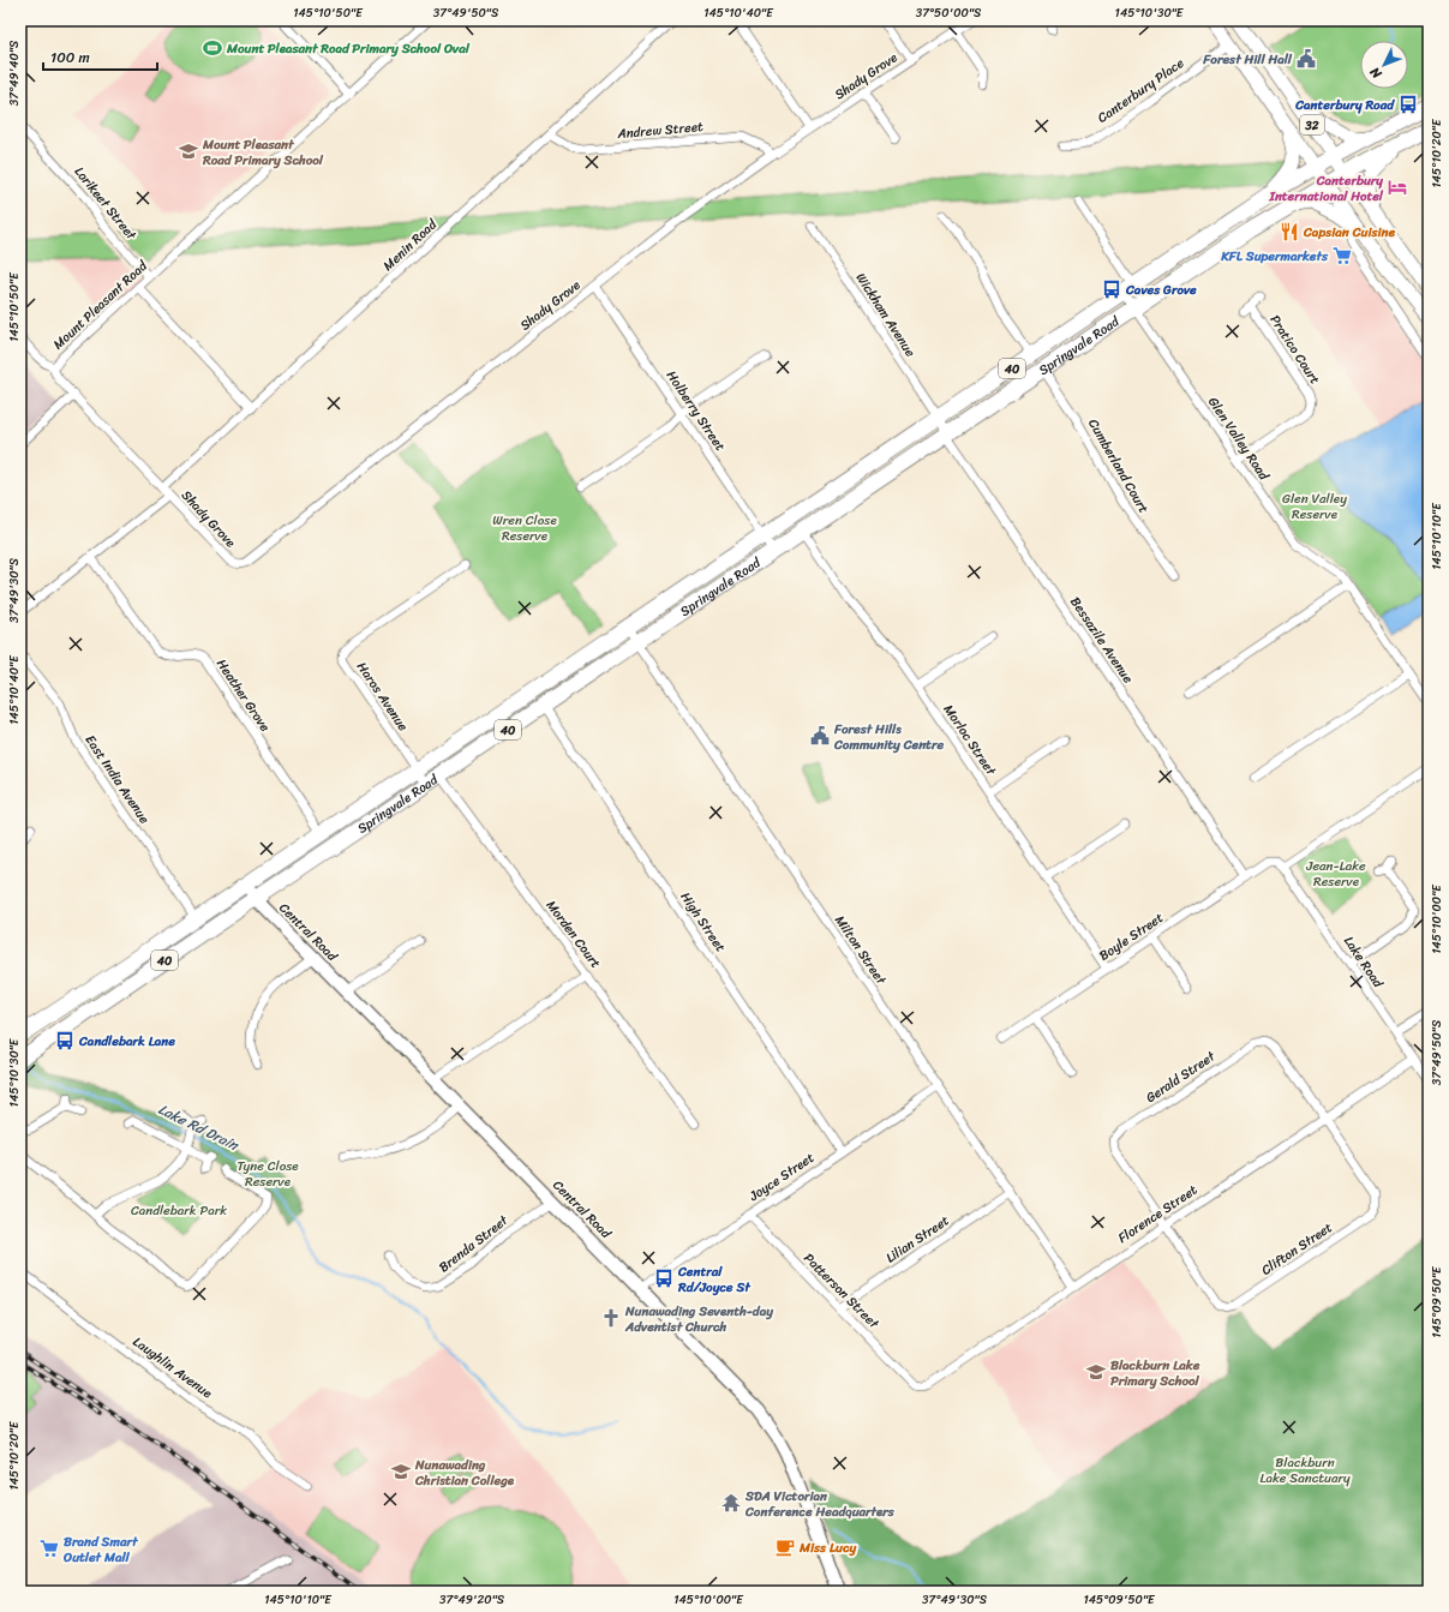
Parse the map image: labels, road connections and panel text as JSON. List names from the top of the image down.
{
  "streets": {
    "highway": ["Springvale Road", "40"],
    "main road": ["32"],
    "street": [
      "Shady Grove",
      "Canterbury Place",
      "Andrew Street",
      "Lorikeet Street",
      "Menin Road",
      "Mount Pleasant Road",
      "Wickham Avenue",
      "Pratico Court",
      "Holberry Street",
      "Glen Valley Road",
      "Cumberland Court",
      "Bessazile Avenue",
      "Heather Grove",
      "Haros Avenue",
      "Morloc Street",
      "East India Avenue",
      "High Street",
      "Central Road",
      "Morden Court",
      "Boyle Street",
      "Milton Street",
      "Lake Road",
      "Gerald Street",
      "Joyce Street",
      "Florence Street",
      "Lilian Street",
      "Brenda Street",
      "Clifton Street",
      "Patterson Street",
      "Laughlin Avenue"
    ]
  },
  "crossings": [
    ["Shady Grove", "Andrew Street"],
    ["Shady Grove", "Menin Road"],
    ["Shady Grove", "Mount Pleasant Road"],
    ["Shady Grove", "Holberry Street"],
    ["Canterbury Place", "32"],
    ["32", "Springvale Road"],
    ["Andrew Street", "Menin Road"],
    ["Lorikeet Street", "Mount Pleasant Road"],
    ["Menin Road", "Mount Pleasant Road"],
    ["Wickham Avenue", "Springvale Road"],
    ["Wickham Avenue", "Bessazile Avenue"],
    ["Springvale Road", "Holberry Street"],
    ["Springvale Road", "Glen Valley Road"],
    ["Springvale Road", "Cumberland Court"],
    ["Springvale Road", "Bessazile Avenue"],
    ["Springvale Road", "Heather Grove"],
    ["Springvale Road", "Haros Avenue"],
    ["Springvale Road", "Morloc Street"],
    ["Springvale Road", "East India Avenue"],
    ["Springvale Road", "High Street"],
    ["Springvale Road", "Central Road"],
    ["Springvale Road", "Morden Court"],
    ["Springvale Road", "Milton Street"],
    ["Pratico Court", "Glen Valley Road"],
    ["Bessazile Avenue", "Boyle Street"],
    ["Morloc Street", "Boyle Street"],
    ["High Street", "Joyce Street"],
    ["Central Road", "Joyce Street"],
    ["Central Road", "Brenda Street"],
    ["Boyle Street", "Lake Road"],
    ["Milton Street", "Joyce Street"],
    ["Milton Street", "Florence Street"],
    ["Milton Street", "Lilian Street"],
    ["Lake Road", "Florence Street"],
    ["Gerald Street", "Florence Street"],
    ["Gerald Street", "Clifton Street"],
    ["Joyce Street", "Patterson Street"],
    ["Florence Street", "Clifton Street"],
    ["Florence Street", "Patterson Street"],
    ["Lilian Street", "Patterson Street"]
  ],
  "water": ["Lake Rd Drain"],
  "parks": [
    "Glen Valley Reserve",
    "Wren Close Reserve",
    "Jean-Lake Reserve",
    "Tyne Close Reserve",
    "Candlebark Park",
    "Blackburn Lake Sanctuary"
  ],
  "places": {
    "sports": ["Mount Pleasant Road Primary School Oval"],
    "public building": ["Forest Hill Hall", "Forest Hills Community Centre"],
    "bus stop": [
      "Canterbury Road",
      "Caves Grove",
      "Candlebark Lane",
      "Central Rd/Joyce St"
    ],
    "school or university": ["Mount Pleasant Road Primary School", "Blackburn Lake Primary School", "Nunawading Christian College"],
    "hotel": ["Canterbury International Hotel"],
    "restaurant": ["Capsian Cuisine"],
    "supermarket": ["KFL Supermarkets", "Brand Smart Outlet Mall"],
    "church": ["Nunawading Seventh-day Adventist Church"],
    "temple": ["SDA Victorian Conference Headquarters"],
    "cafe": ["Miss Lucy"]
  },
  "scale_bar": "100 m",
  "north": "bottom left",
  "coordinates": [
    "145°10'50\"E",
    "37°49'50\"S",
    "145°10'40\"E",
    "37°50'00\"S",
    "145°10'30\"E",
    "37°49'40\"S",
    "145°10'20\"E",
    "145°10'10\"E",
    "37°49'30\"S",
    "145°10'00\"E",
    "145°09'50\"E",
    "37°49'20\"S"
  ]
}
